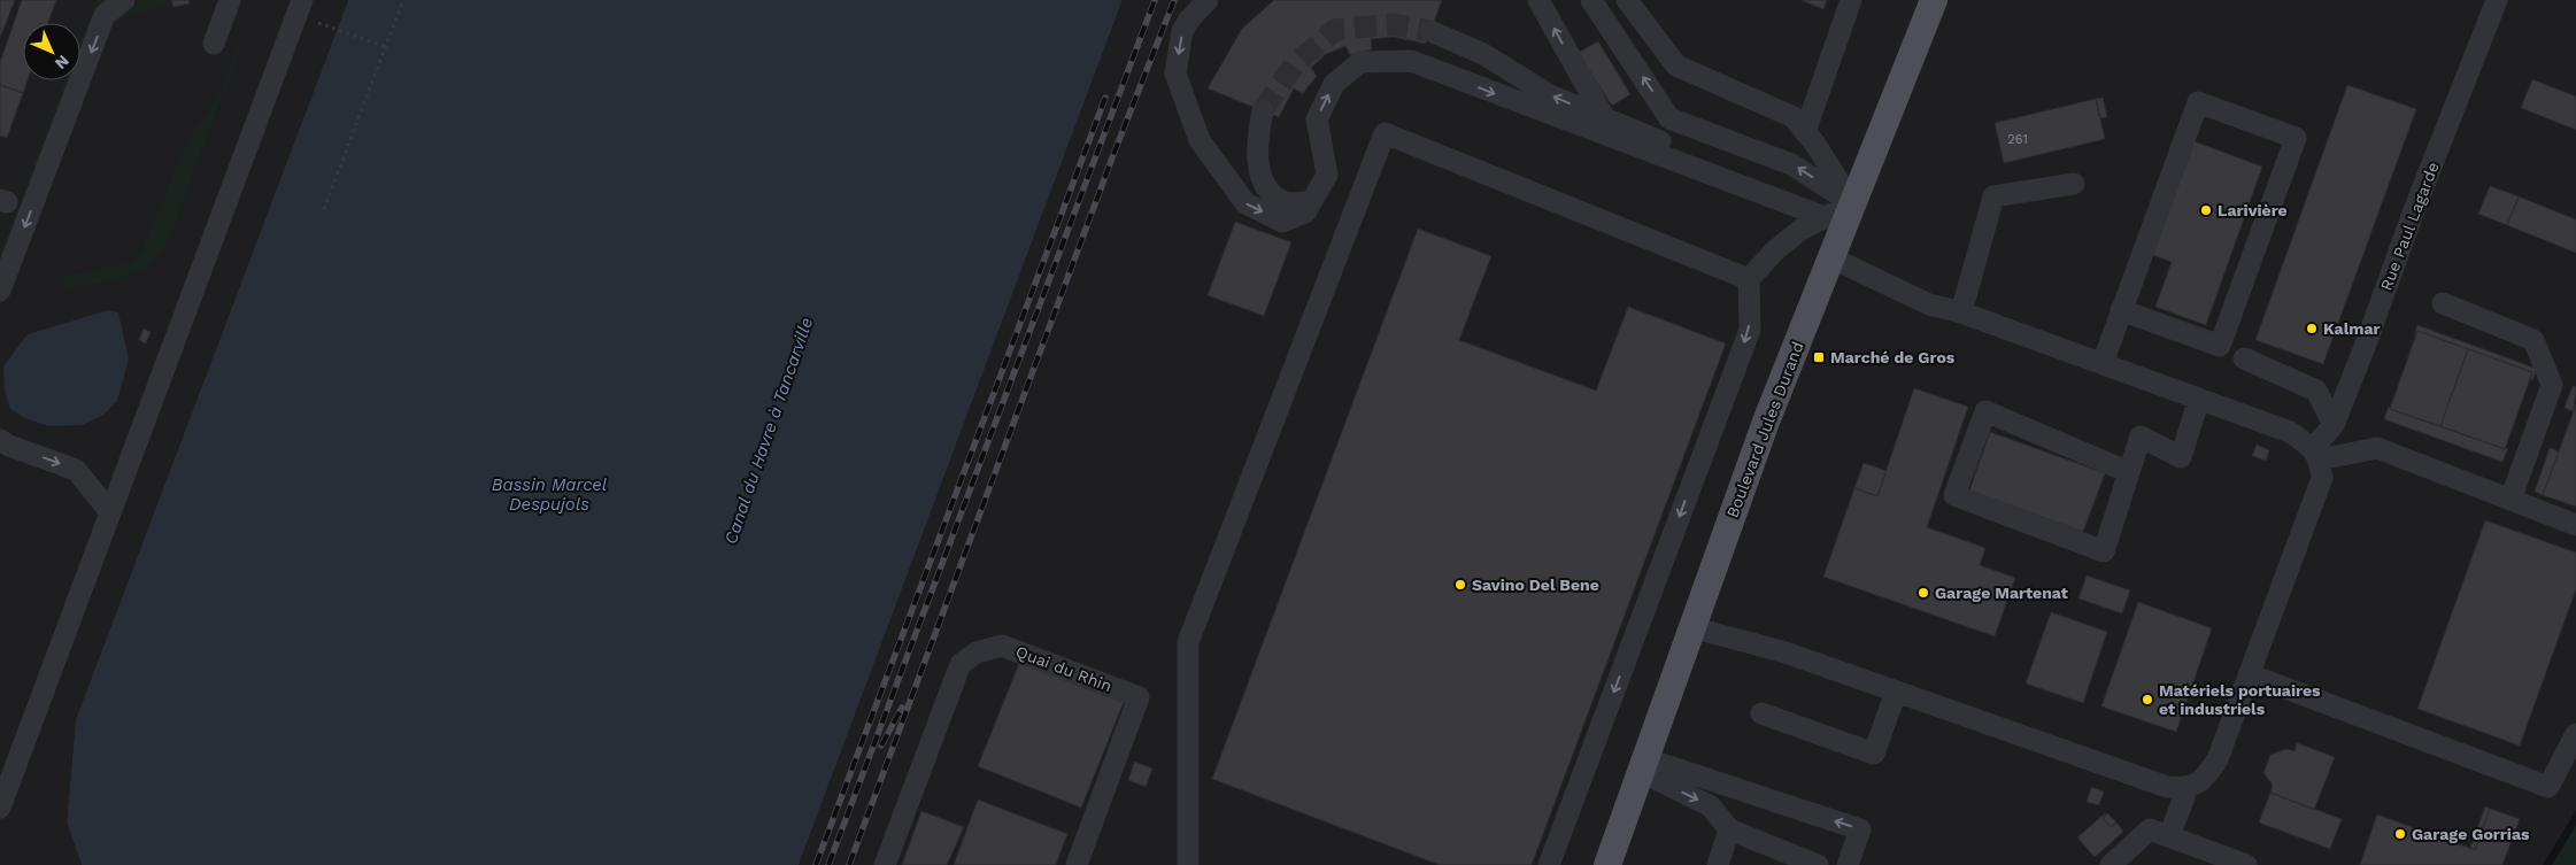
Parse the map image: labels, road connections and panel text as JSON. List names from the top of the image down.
{
  "streets": {
    "main road": ["Boulevard Jules Durand"],
    "street": ["Rue Paul Lagarde", "Quai du Rhin"]
  },
  "water": ["Canal du Havre à Tancarville", "Bassin Marcel Despujols"],
  "places": {
    "other": [
      "Larivière",
      "Kalmar",
      "Savino Del Bene",
      "Garage Martenat",
      "Matériels portuaires et industriels",
      "Garage Gorrias"
    ],
    "transit": ["Marché de Gros"]
  },
  "house_numbers": ["261"],
  "north": "bottom right"
}
